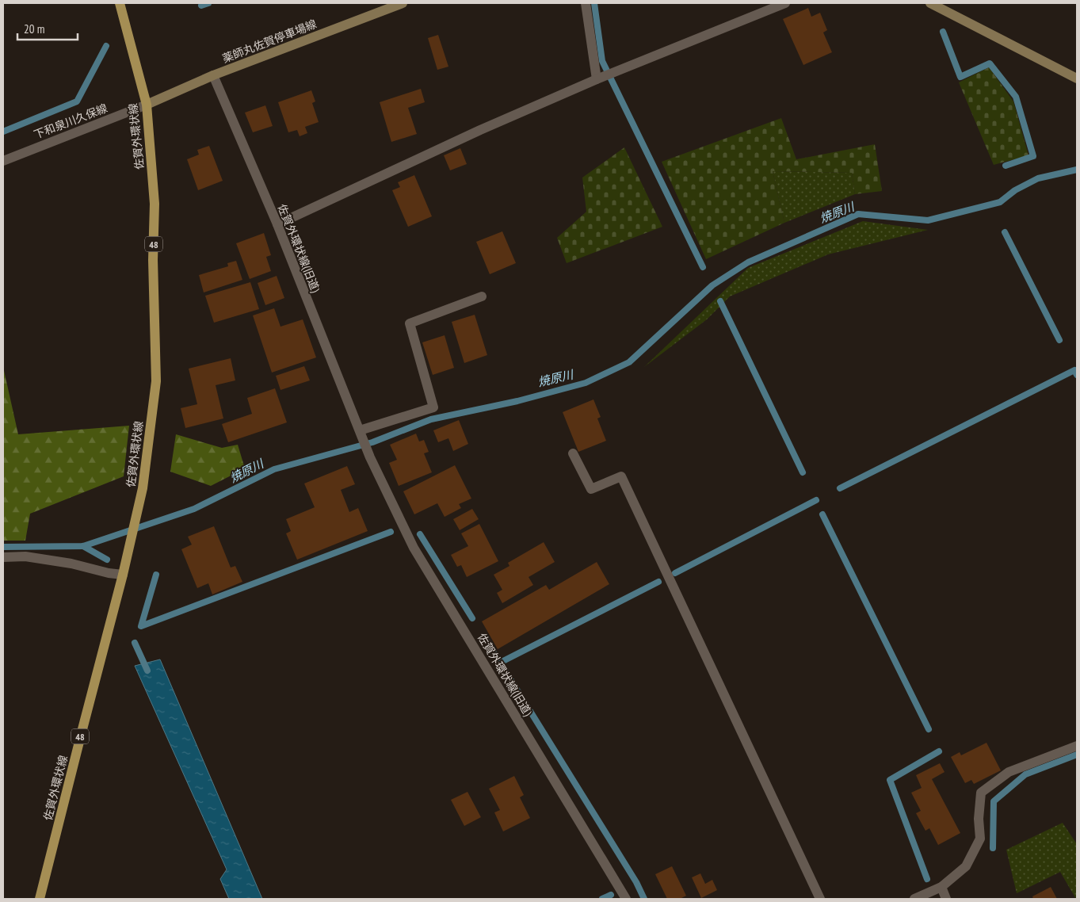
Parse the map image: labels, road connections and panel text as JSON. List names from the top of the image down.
{
  "streets": {
    "main road": ["薬師丸佐賀停車場線", "佐賀外環状線", "48"],
    "street": ["下和泉川久保線", "佐賀外環状線(旧道)"]
  },
  "crossings": [
    ["薬師丸佐賀停車場線", "下和泉川久保線"],
    ["薬師丸佐賀停車場線", "佐賀外環状線"],
    ["薬師丸佐賀停車場線", "佐賀外環状線(旧道)"],
    ["下和泉川久保線", "佐賀外環状線"]
  ],
  "water": ["焼原川"],
  "scale_bar": "20 m"
}
